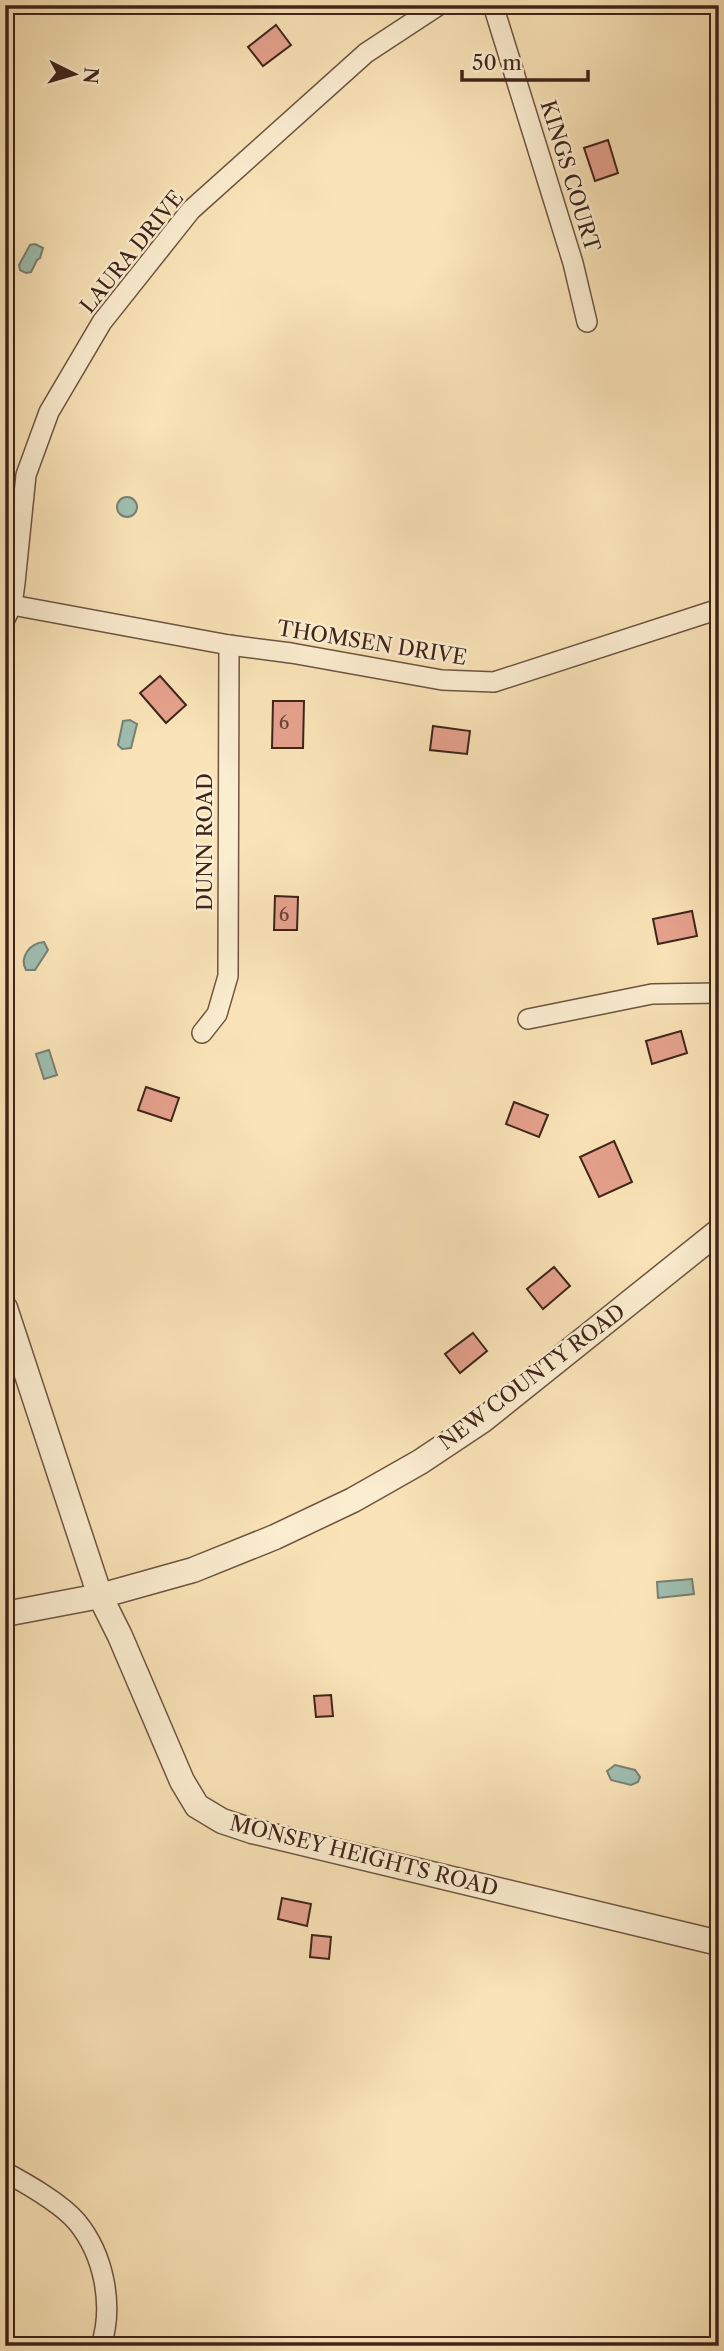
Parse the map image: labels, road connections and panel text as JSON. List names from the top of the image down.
{
  "streets": {
    "street": [
      "KINGS COURT",
      "LAURA DRIVE",
      "THOMSEN DRIVE",
      "DUNN ROAD",
      "NEW COUNTY ROAD",
      "MONSEY HEIGHTS ROAD"
    ]
  },
  "crossings": [
    ["LAURA DRIVE", "THOMSEN DRIVE"],
    ["THOMSEN DRIVE", "DUNN ROAD"],
    ["NEW COUNTY ROAD", "MONSEY HEIGHTS ROAD"]
  ],
  "house_numbers": ["6", "6"],
  "scale_bar": "50 m",
  "north": "right"
}
